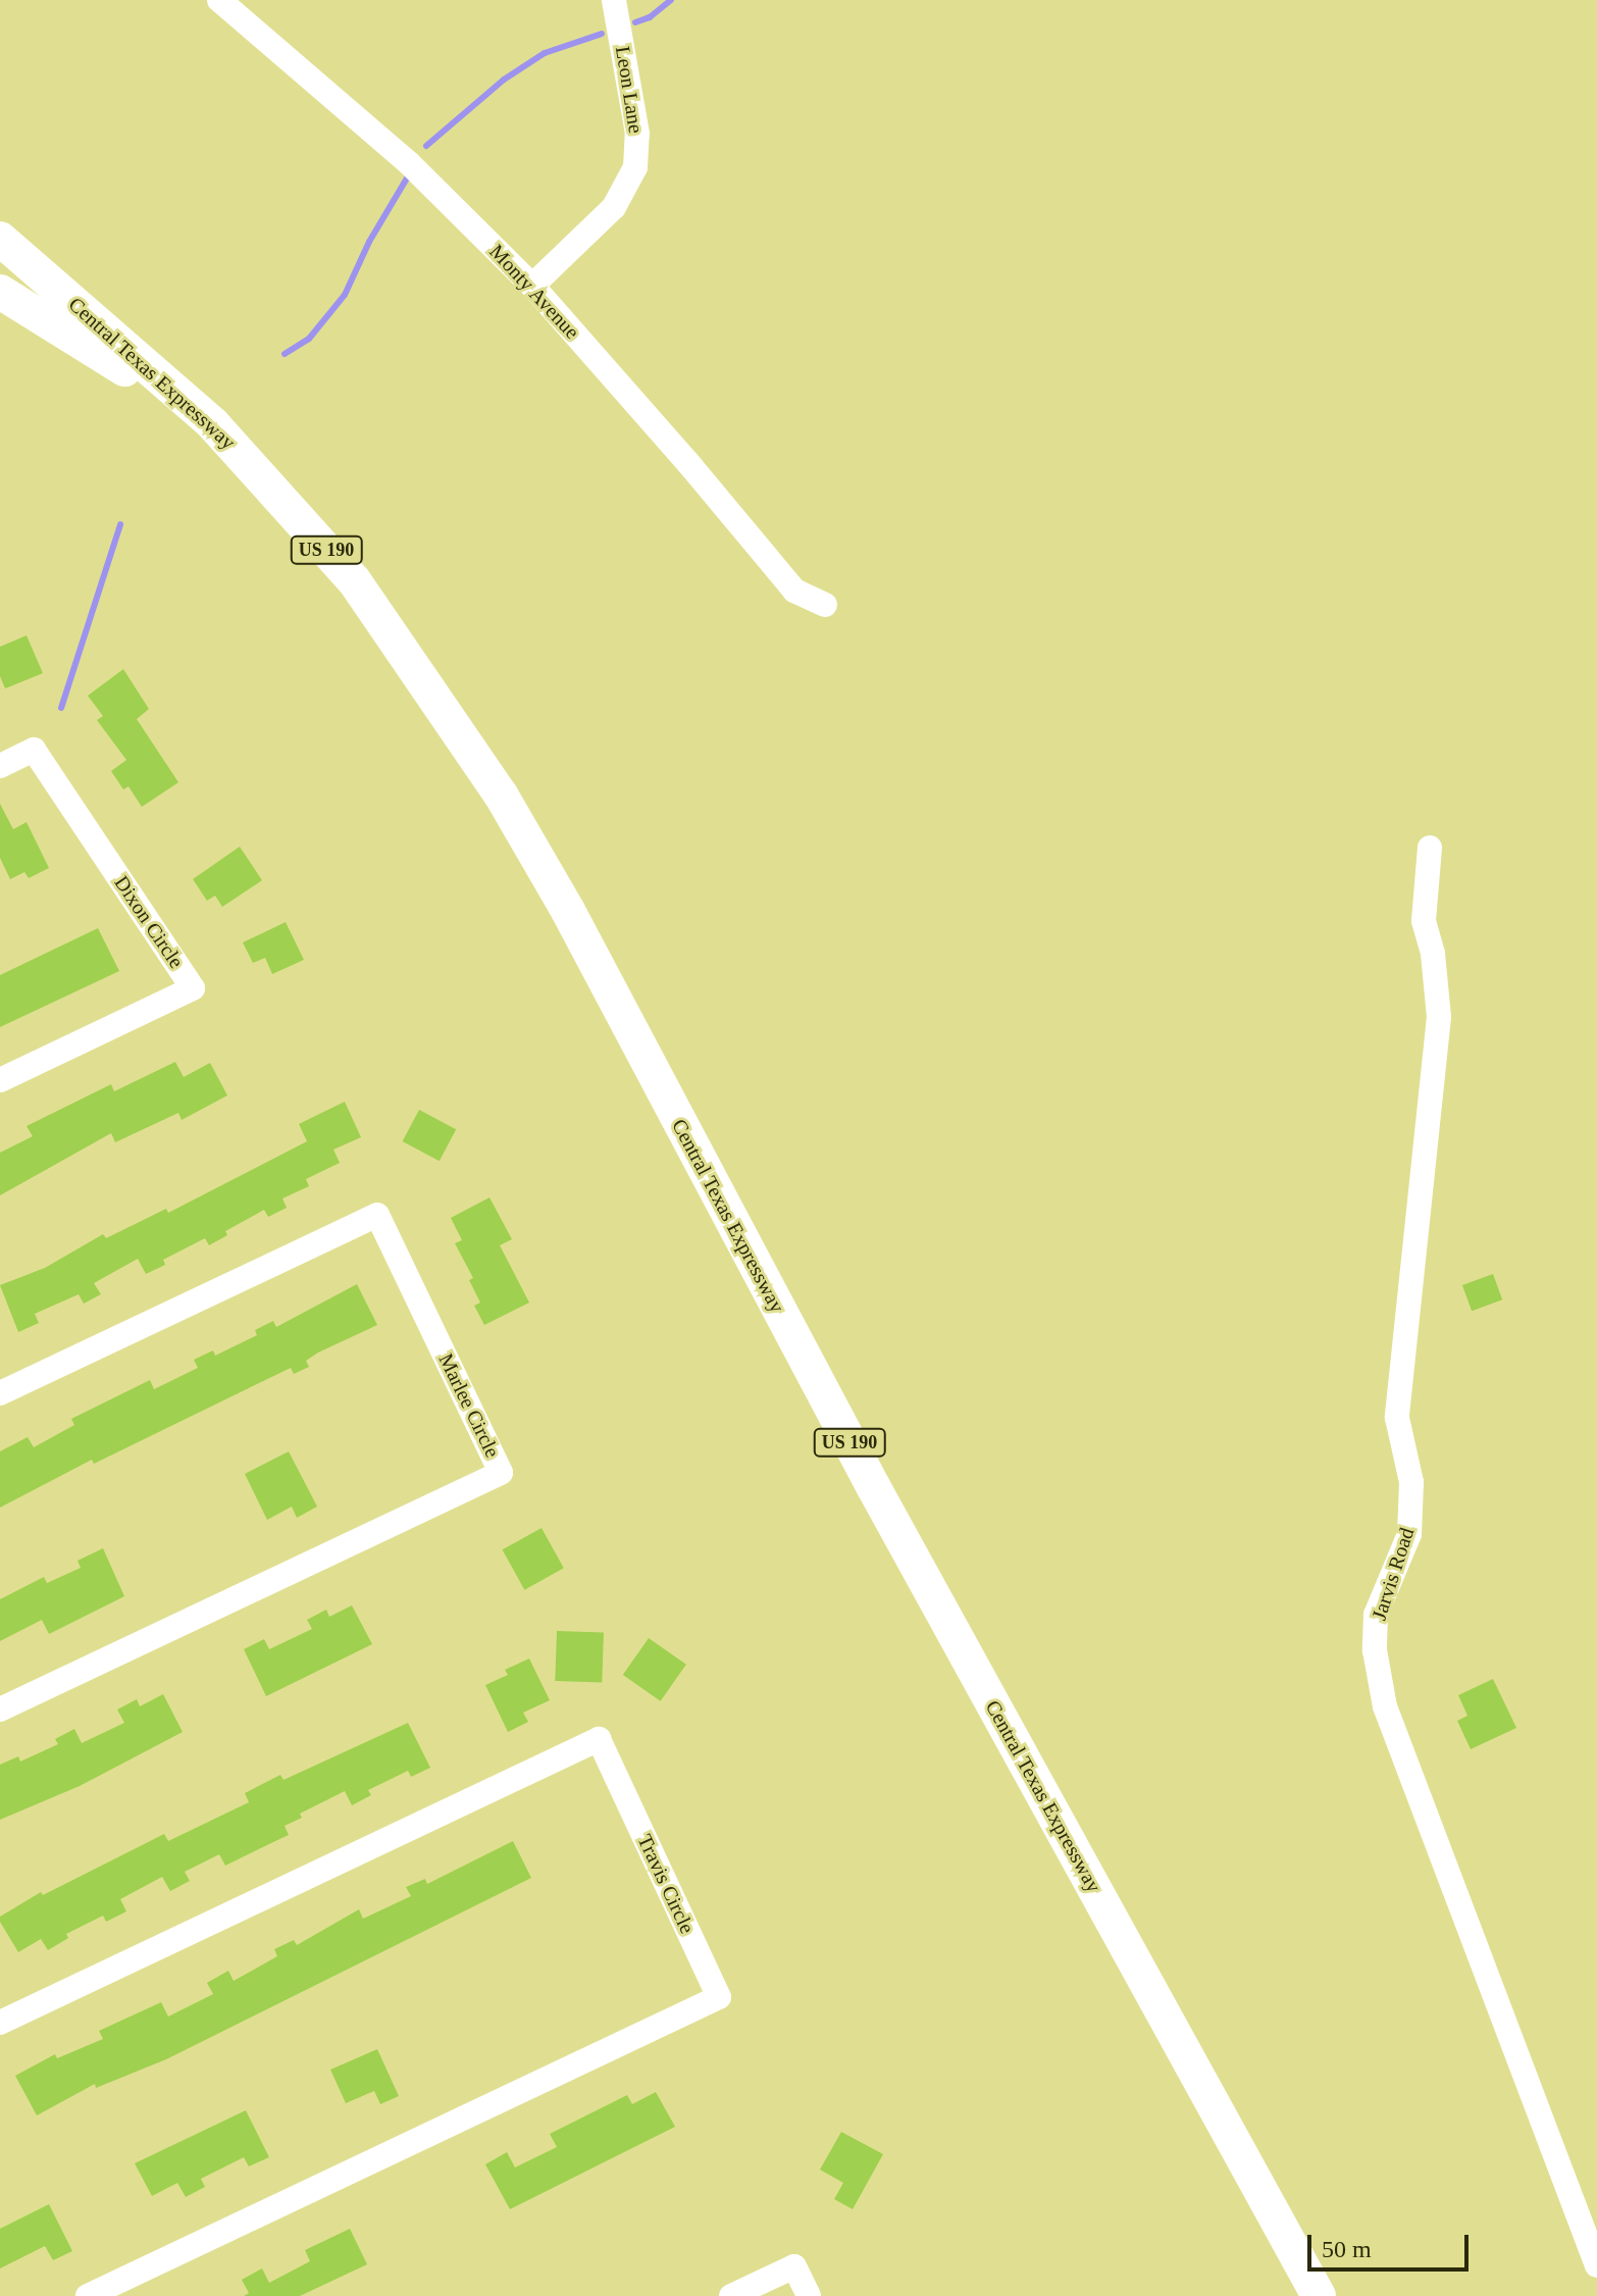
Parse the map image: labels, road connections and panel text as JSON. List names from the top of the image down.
{
  "streets": {
    "highway": ["Central Texas Expressway", "US 190"],
    "street": [
      "Leon Lane",
      "Monty Avenue",
      "Dixon Circle",
      "Marlee Circle",
      "Jarvis Road",
      "Travis Circle"
    ]
  },
  "crossings": [
    ["Leon Lane", "Monty Avenue"]
  ],
  "scale_bar": "50 m"
}
